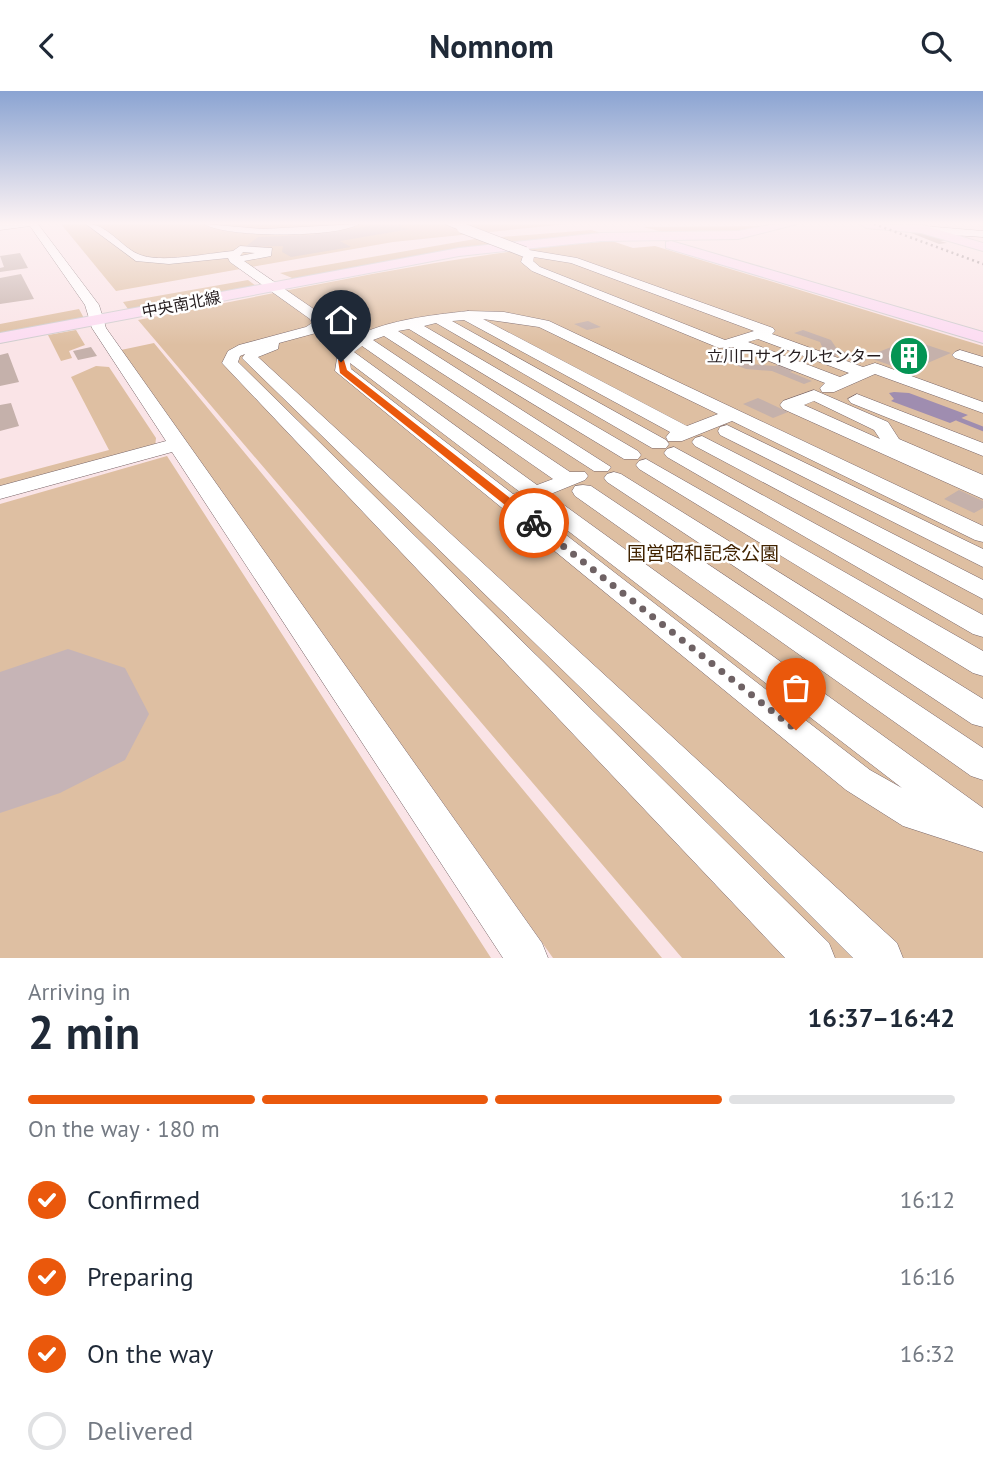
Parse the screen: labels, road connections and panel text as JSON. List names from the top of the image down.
{
  "streets": {
    "main road": ["中央南北線"]
  },
  "parks": ["国営昭和記念公園"],
  "places": {
    "building": ["立川口サイクルセンター"]
  },
  "page": {
    "header": "Nomnom",
    "heading": ["2 min", "Arriving in", "16:37–16:42"],
    "bar": "On the way · 180 m",
    "list": [
      ["Confirmed", "16:12"],
      ["Preparing", "16:16"],
      ["On the way", "16:32"],
      "Delivered"
    ]
  }
}
